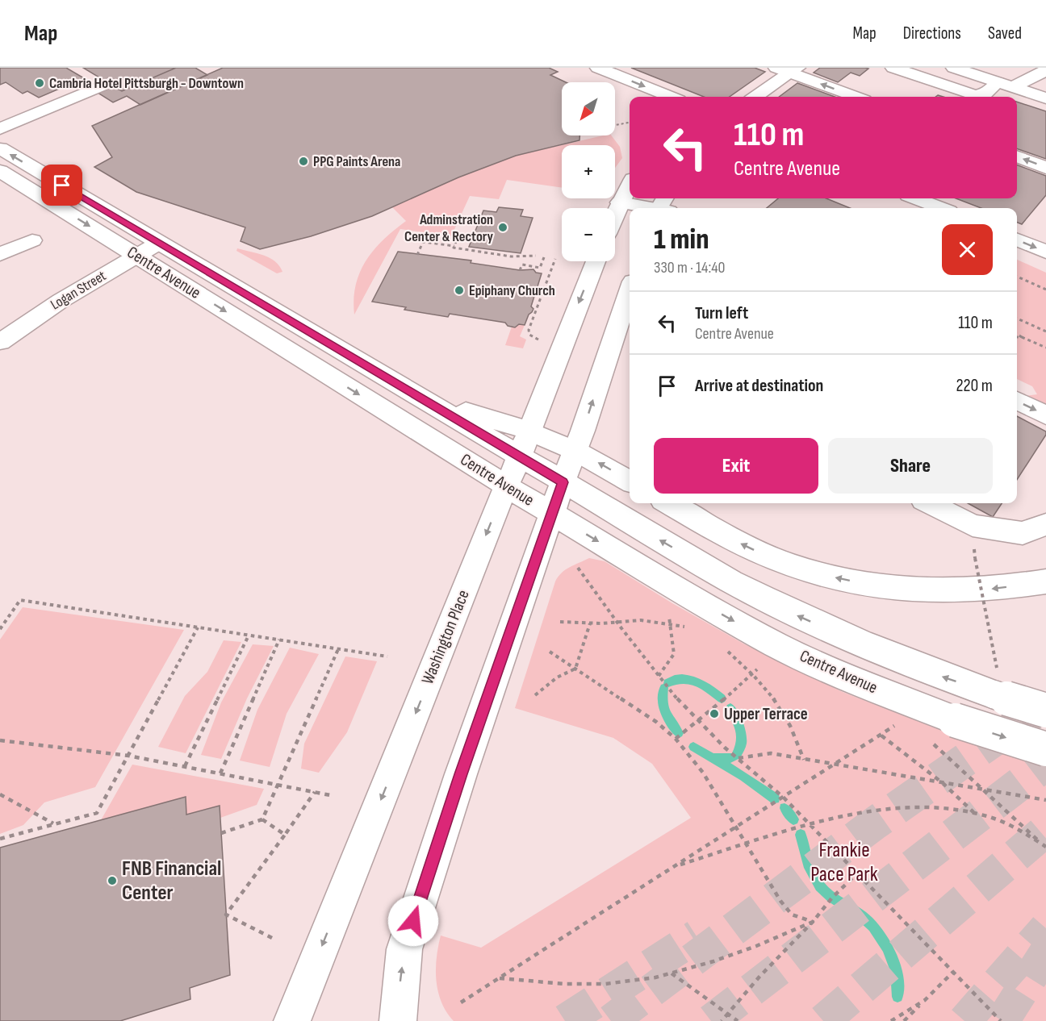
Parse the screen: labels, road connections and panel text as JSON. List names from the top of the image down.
{
  "streets": {
    "main road": ["Centre Avenue", "Logan Street", "Washington Place"]
  },
  "crossings": [
    ["Centre Avenue", "Logan Street"],
    ["Centre Avenue", "Washington Place"]
  ],
  "parks": ["Frankie Pace Park"],
  "places": [
    "Cambria Hotel Pittsburgh - Downtown",
    "PPG Paints Arena",
    "Adminstration Center & Rectory",
    "Epiphany Church",
    "Upper Terrace",
    "FNB Financial Center"
  ],
  "north": "bottom left",
  "page": {
    "header": "Map",
    "nav": ["Map", "Directions", "Saved"],
    "map_buttons": ["+", "−"],
    "turn": ["110 m", "Centre Avenue"],
    "heading": ["1 min", "330 m · 14:40"],
    "list": [
      {
        "name": "Turn left",
        "note": "Centre Avenue",
        "value": "110 m"
      },
      {
        "name": "Arrive at destination",
        "value": "220 m"
      }
    ],
    "buttons": ["Exit", "Share"]
  }
}
